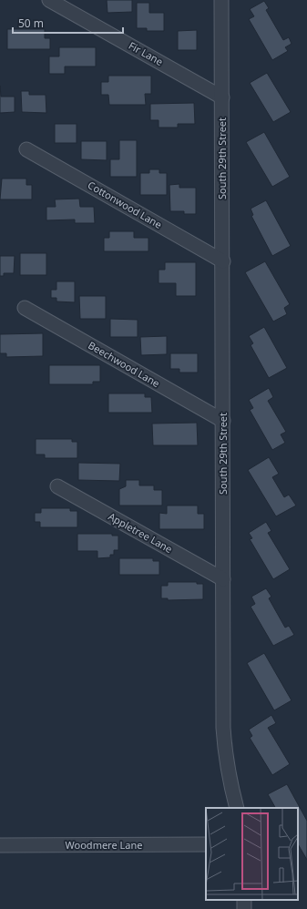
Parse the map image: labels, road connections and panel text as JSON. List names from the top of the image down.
{
  "streets": {
    "street": [
      "Fir Lane",
      "South 29th Street",
      "Cottonwood Lane",
      "Beechwood Lane",
      "Appletree Lane",
      "Woodmere Lane"
    ]
  },
  "crossings": [
    ["Fir Lane", "South 29th Street"],
    ["South 29th Street", "Cottonwood Lane"],
    ["South 29th Street", "Beechwood Lane"],
    ["South 29th Street", "Appletree Lane"]
  ],
  "scale_bar": "50 m"
}
